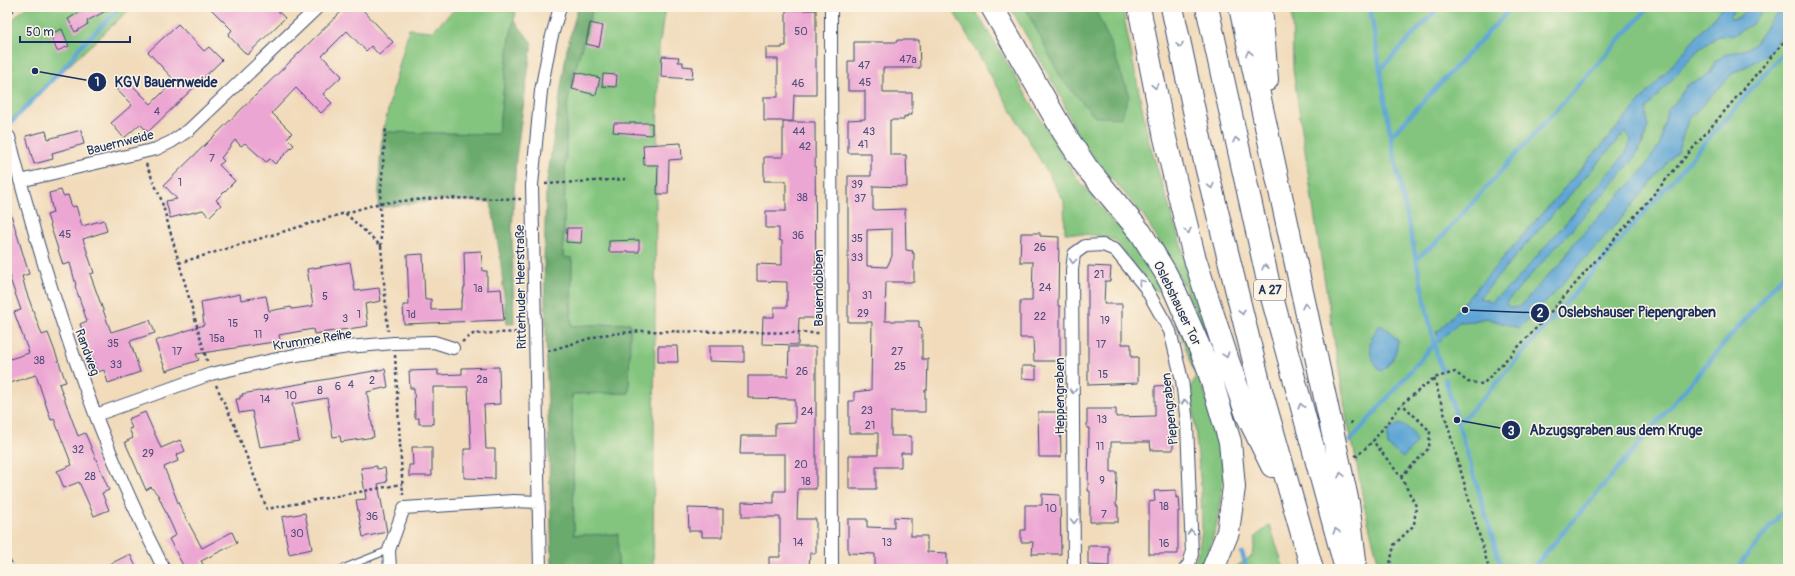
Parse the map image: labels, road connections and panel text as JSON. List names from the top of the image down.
{
  "streets": {
    "highway": ["A 27", "Oslebshauser Tor"],
    "street": [
      "Bauernweide",
      "Ritterhuder Heerstraße",
      "Bauerndobben",
      "Krumme Reihe",
      "Randweg",
      "Heppengraben",
      "Piepengraben"
    ]
  },
  "crossings": [
    ["Bauernweide", "Randweg"],
    ["Krumme Reihe", "Randweg"],
    ["Heppengraben", "Piepengraben"]
  ],
  "one_way": ["Heppengraben", "Piepengraben"],
  "places": ["KGV Bauernweide", "Oslebshauser Piepengraben", "Abzugsgraben aus dem Kruge"],
  "house_numbers": [
    "50",
    "47a",
    "47",
    "45",
    "46",
    "4",
    "44",
    "43",
    "41",
    "42",
    "7",
    "1",
    "39",
    "38",
    "37",
    "45",
    "36",
    "35",
    "26",
    "33",
    "21",
    "24",
    "1a",
    "31",
    "5",
    "29",
    "1",
    "1d",
    "22",
    "9",
    "3",
    "19",
    "15",
    "11",
    "15a",
    "35",
    "17",
    "17",
    "27",
    "38",
    "33",
    "25",
    "26",
    "15",
    "2a",
    "2",
    "4",
    "6",
    "8",
    "10",
    "14",
    "23",
    "24",
    "13",
    "21",
    "11",
    "32",
    "29",
    "20",
    "28",
    "9",
    "18",
    "18",
    "10",
    "7",
    "36",
    "30",
    "14",
    "13",
    "16"
  ],
  "scale_bar": "50 m"
}
